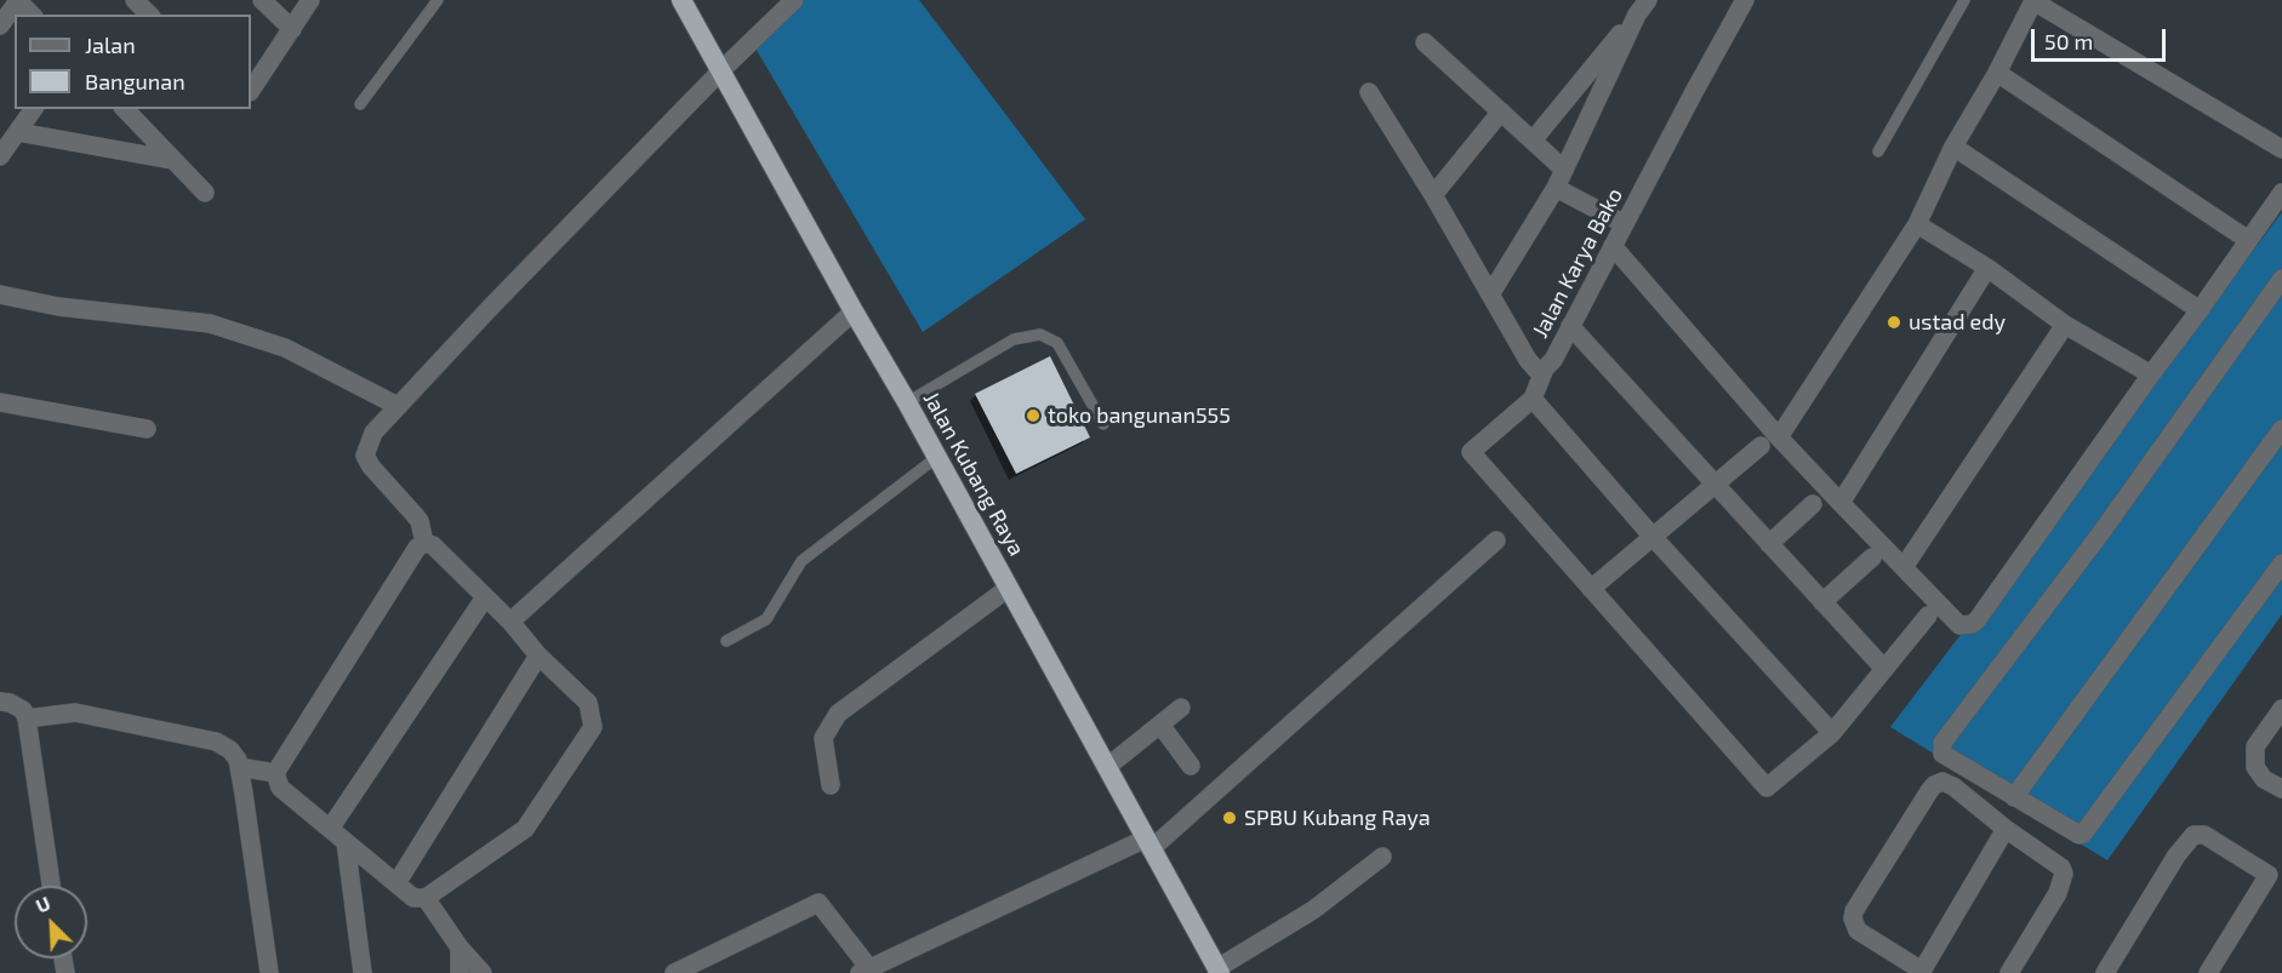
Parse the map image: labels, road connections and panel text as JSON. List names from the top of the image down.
{
  "streets": {
    "highway": ["Jalan Kubang Raya"],
    "street": ["Jalan Karya Bako"]
  },
  "places": ["ustad edy", "toko bangunan555", "SPBU Kubang Raya"],
  "legend": ["Jalan", "Bangunan"],
  "scale_bar": "50 m",
  "north": "top left"
}
